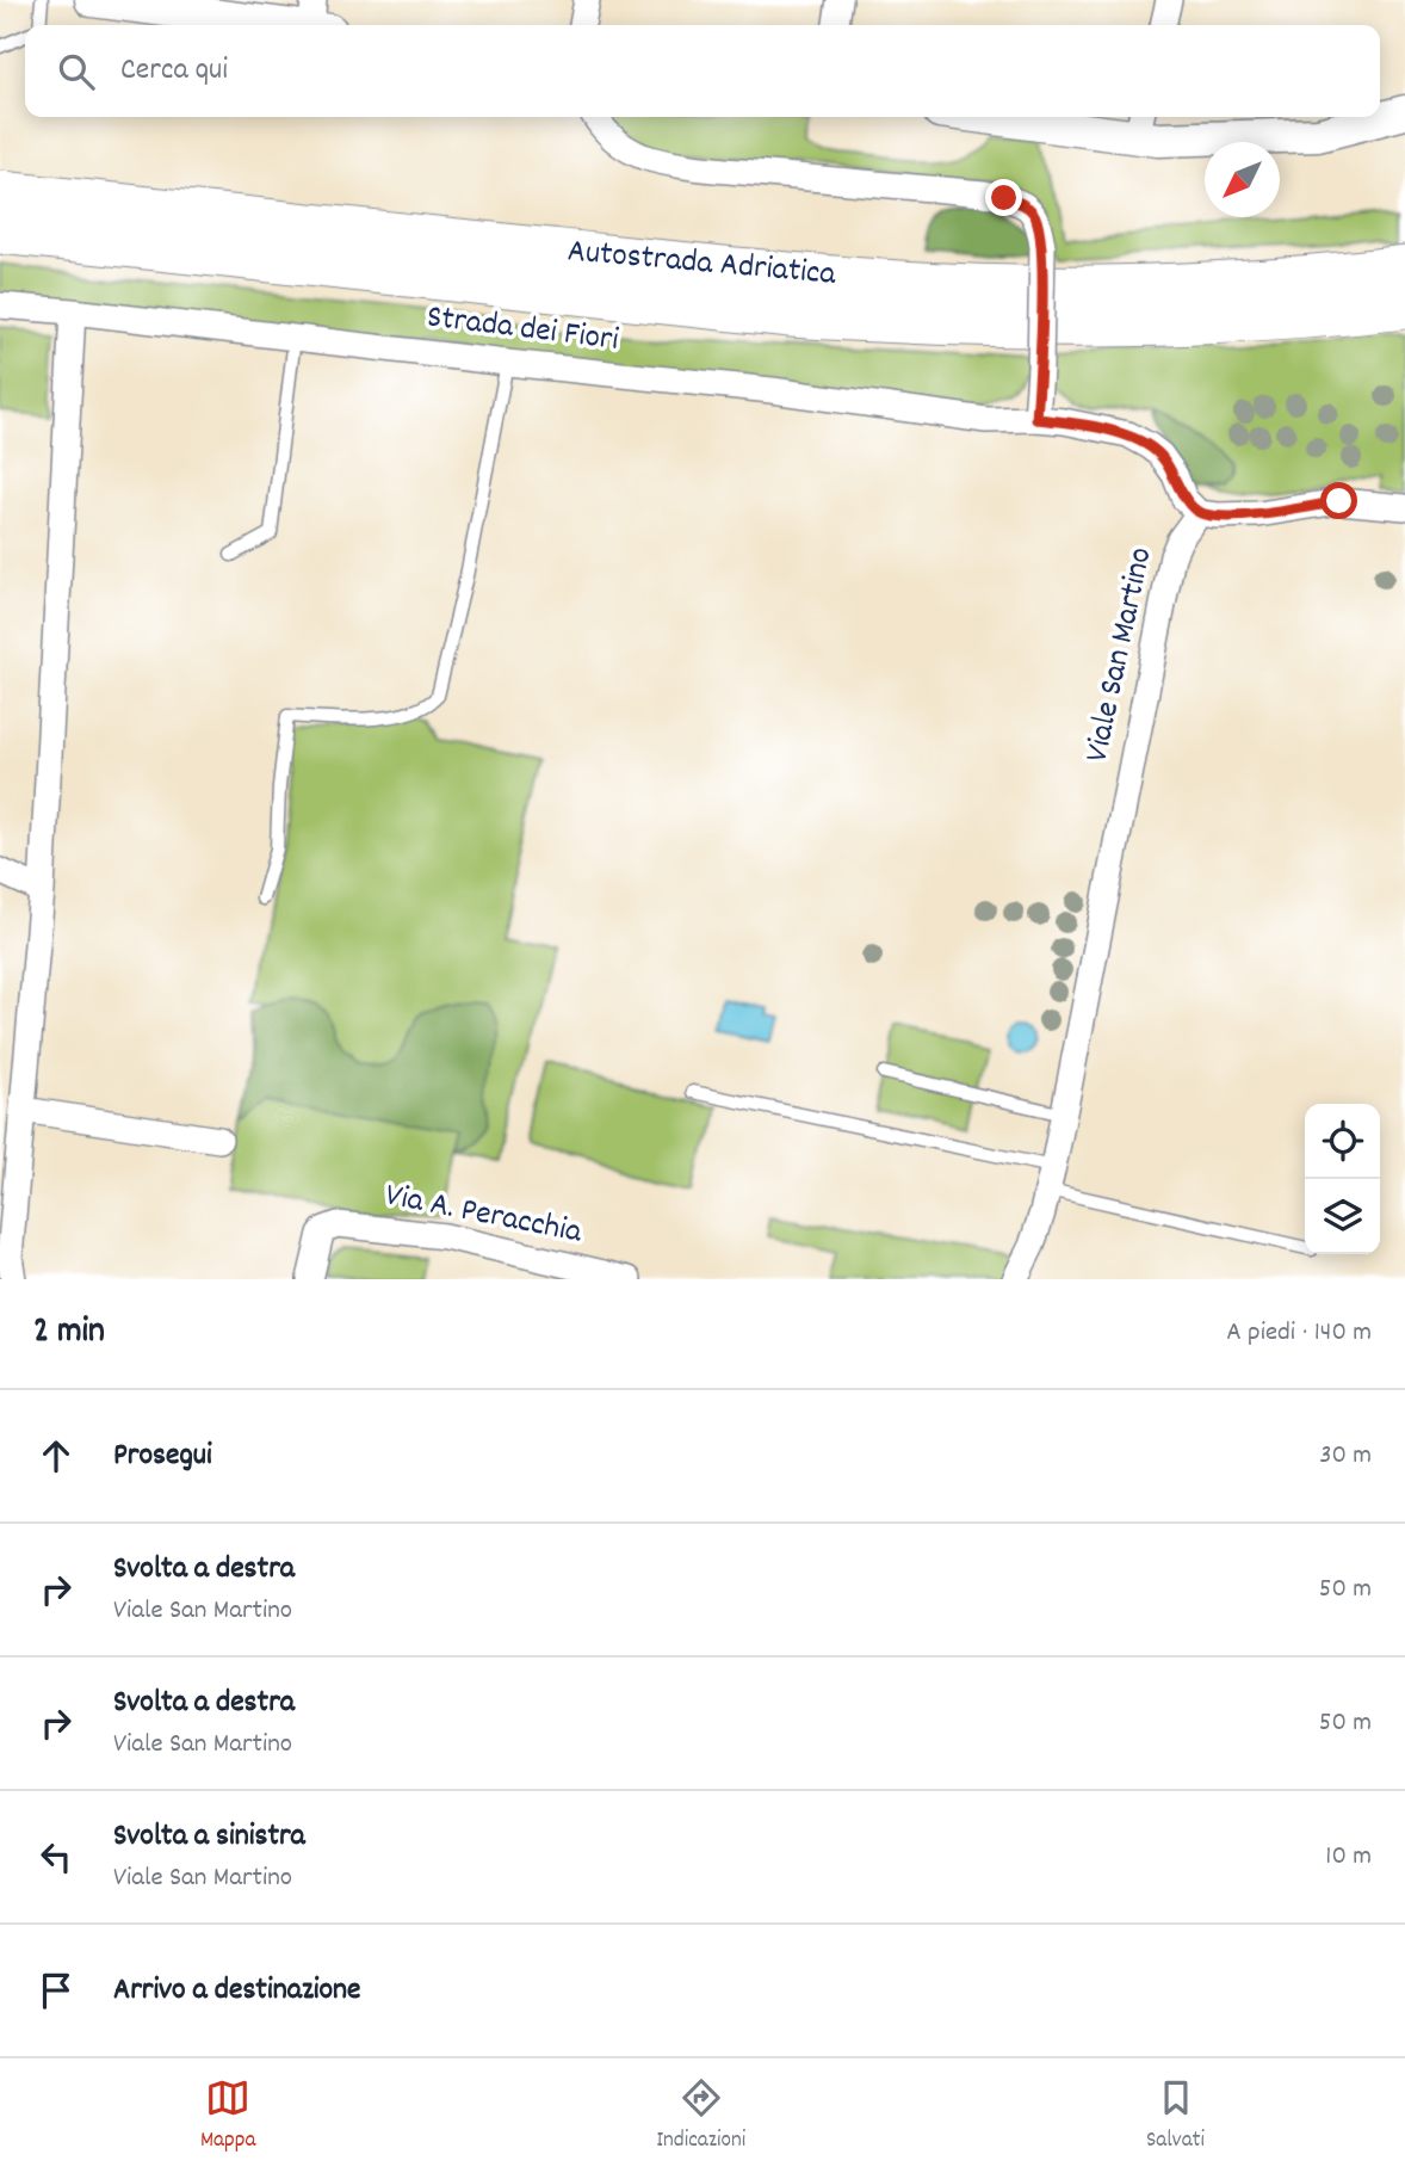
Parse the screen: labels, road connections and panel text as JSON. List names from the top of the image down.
{
  "streets": {
    "highway": ["Autostrada Adriatica"],
    "street": ["Strada dei Fiori", "Viale San Martino", "Via A. Peracchia"]
  },
  "north": "bottom left",
  "page": {
    "search": "Cerca qui",
    "heading": ["2 min", "A piedi · 140 m"],
    "list": [
      ["Prosegui", "30 m"],
      ["Svolta a destra", "Viale San Martino", "50 m"],
      ["Svolta a destra", "Viale San Martino", "50 m"],
      ["Svolta a sinistra", "Viale San Martino", "10 m"],
      "Arrivo a destinazione"
    ],
    "nav": ["Mappa", "Indicazioni", "Salvati"]
  }
}
